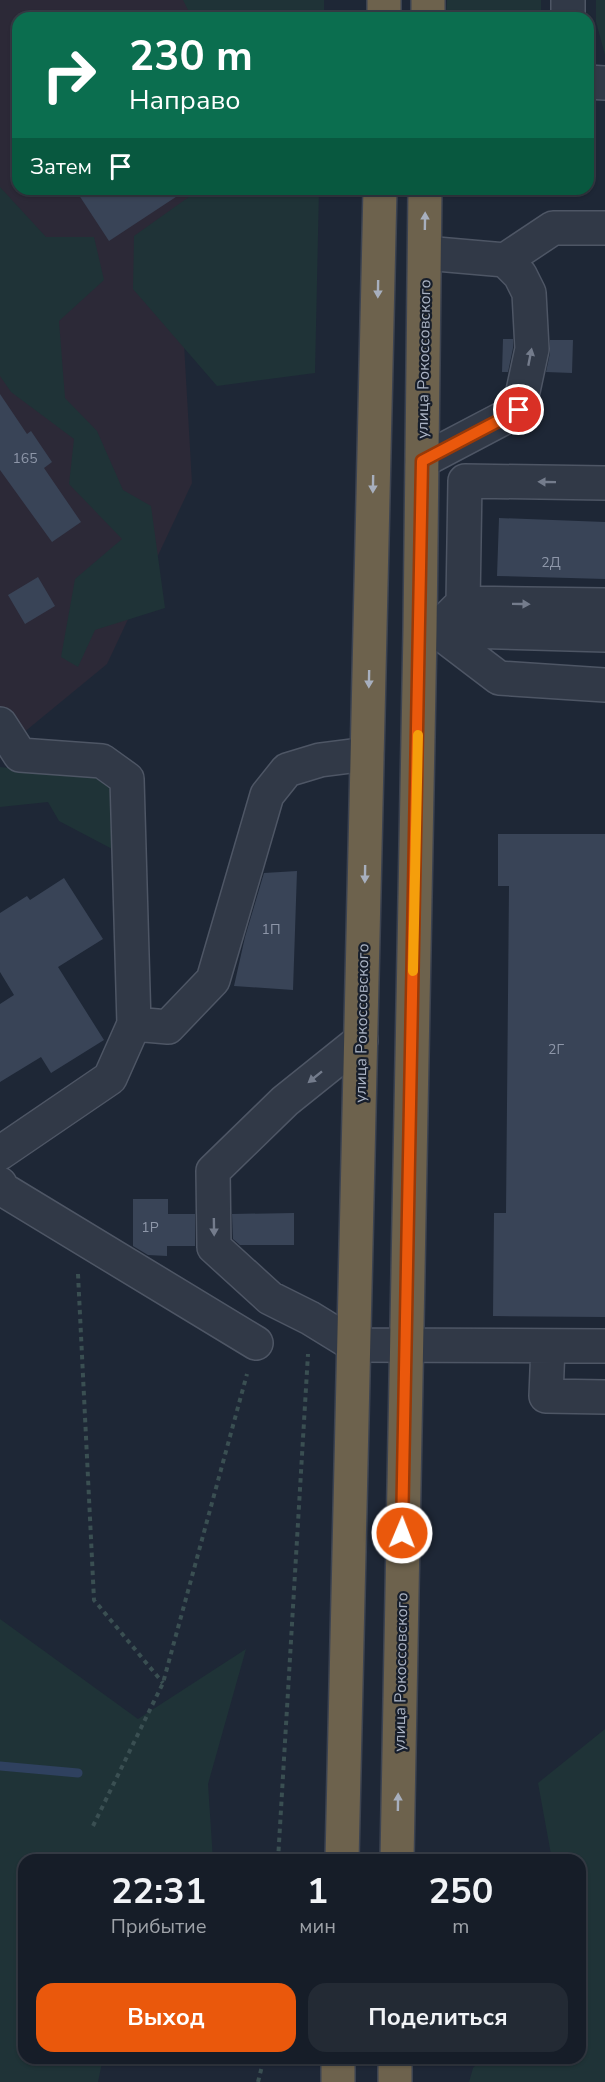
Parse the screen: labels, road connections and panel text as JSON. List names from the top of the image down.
{
  "streets": {
    "highway": ["улица Рокоссовского"]
  },
  "house_numbers": [
    "165",
    "2Д",
    "1П",
    "2Г",
    "1Р"
  ],
  "page": {
    "turn": ["230 m", "Направо"],
    "then": "Затем",
    "eta": [
      "22:31",
      "Прибытие",
      "1",
      "мин",
      "250",
      "m"
    ],
    "buttons": ["Выход", "Поделиться"]
  }
}
